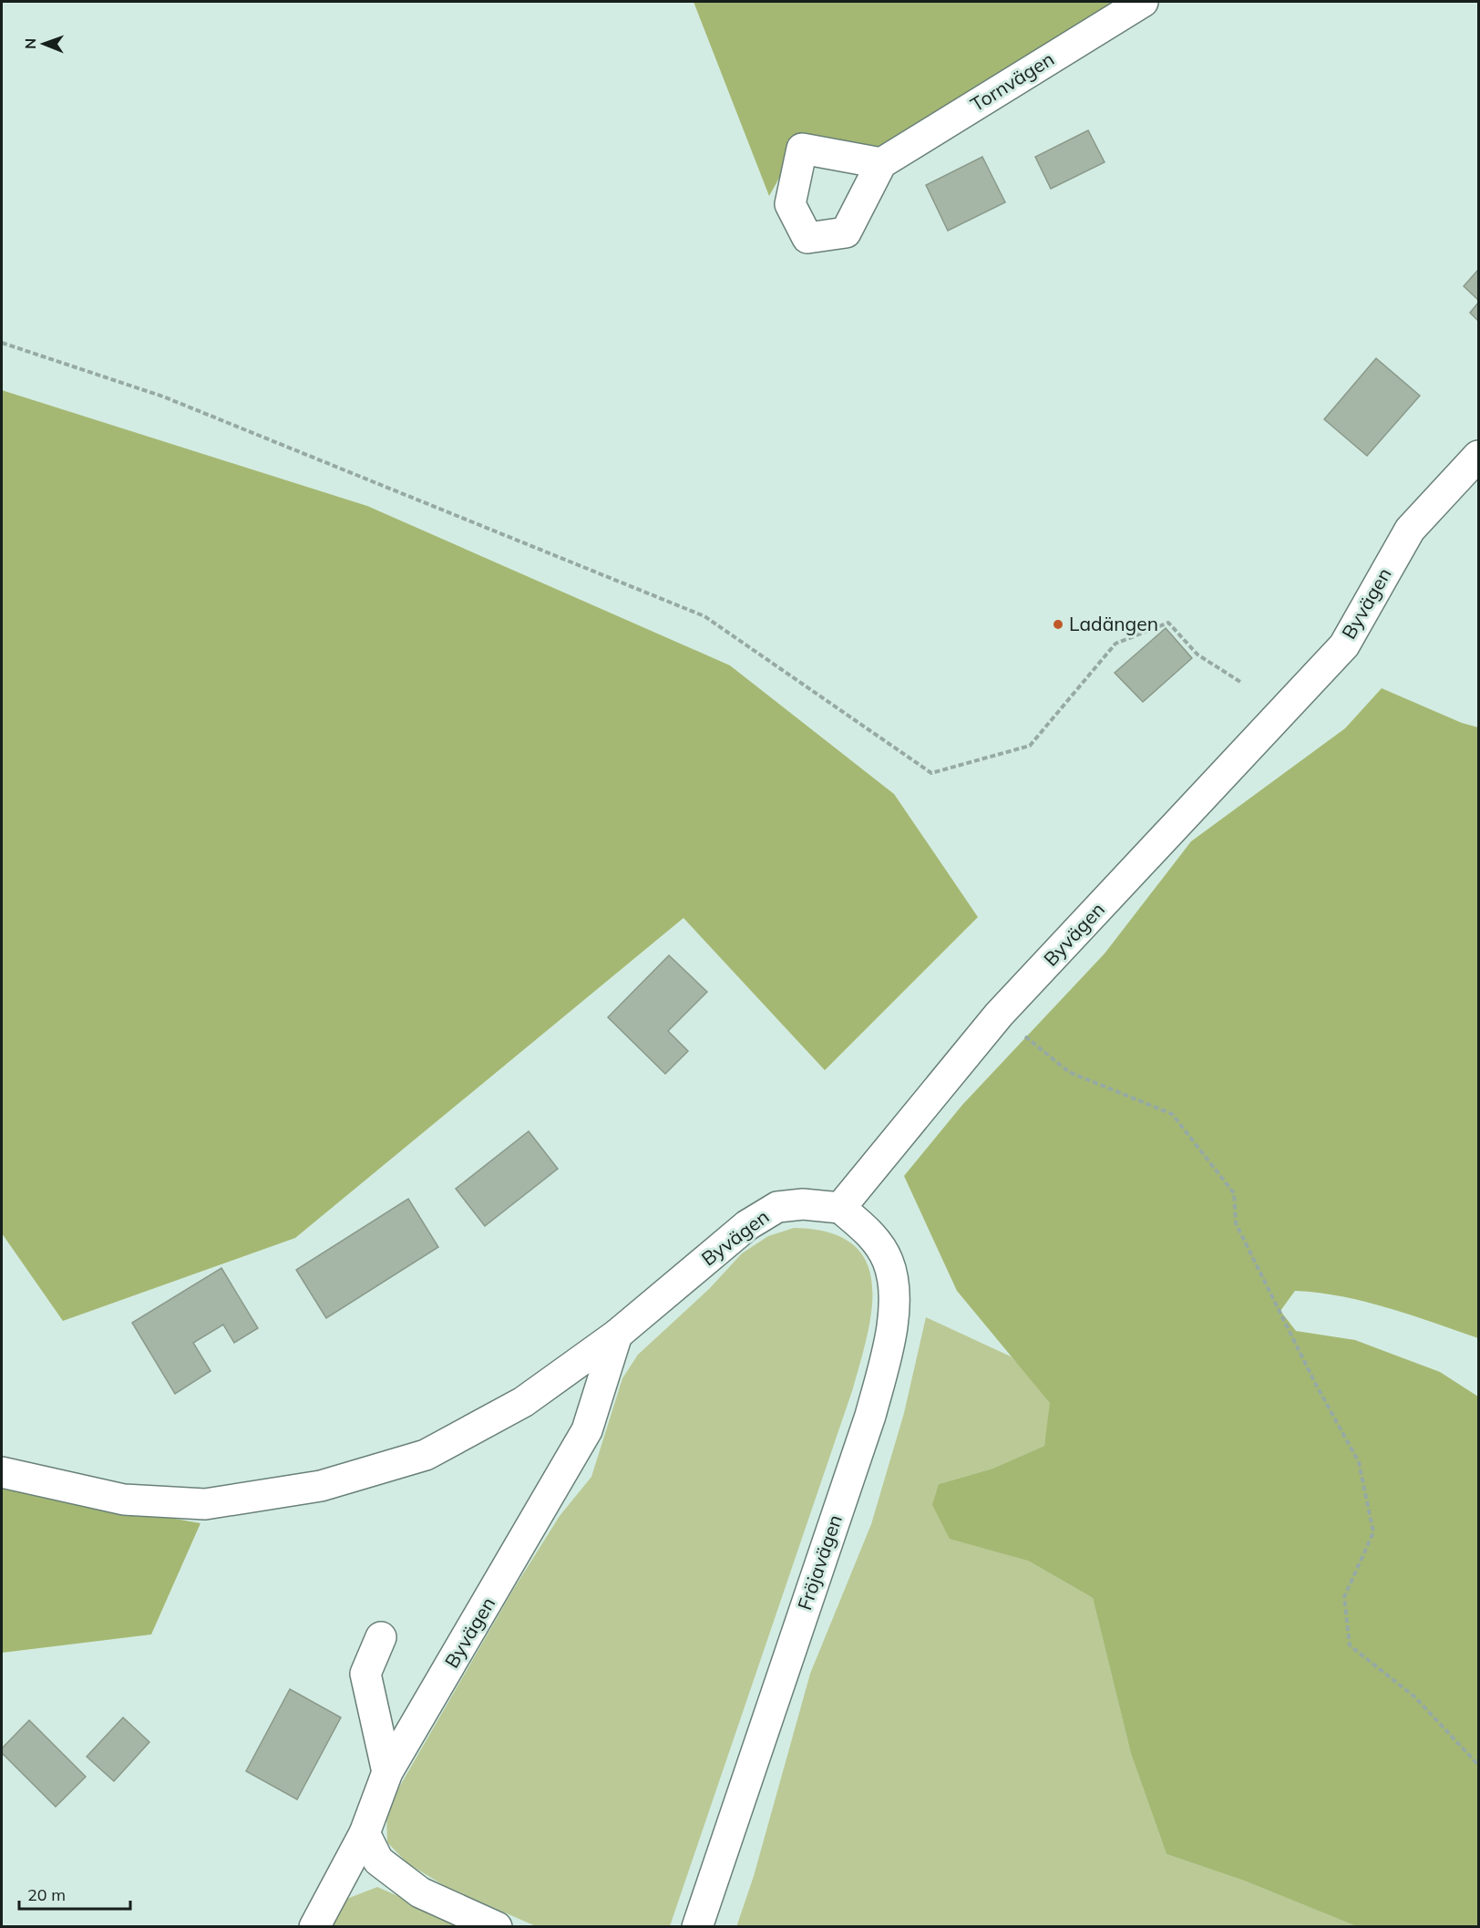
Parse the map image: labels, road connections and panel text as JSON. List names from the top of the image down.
{
  "streets": {
    "street": ["Tornvägen", "Byvägen", "Fröjavägen"]
  },
  "crossings": [
    ["Byvägen", "Fröjavägen"]
  ],
  "places": ["Ladängen"],
  "scale_bar": "20 m",
  "north": "left"
}
